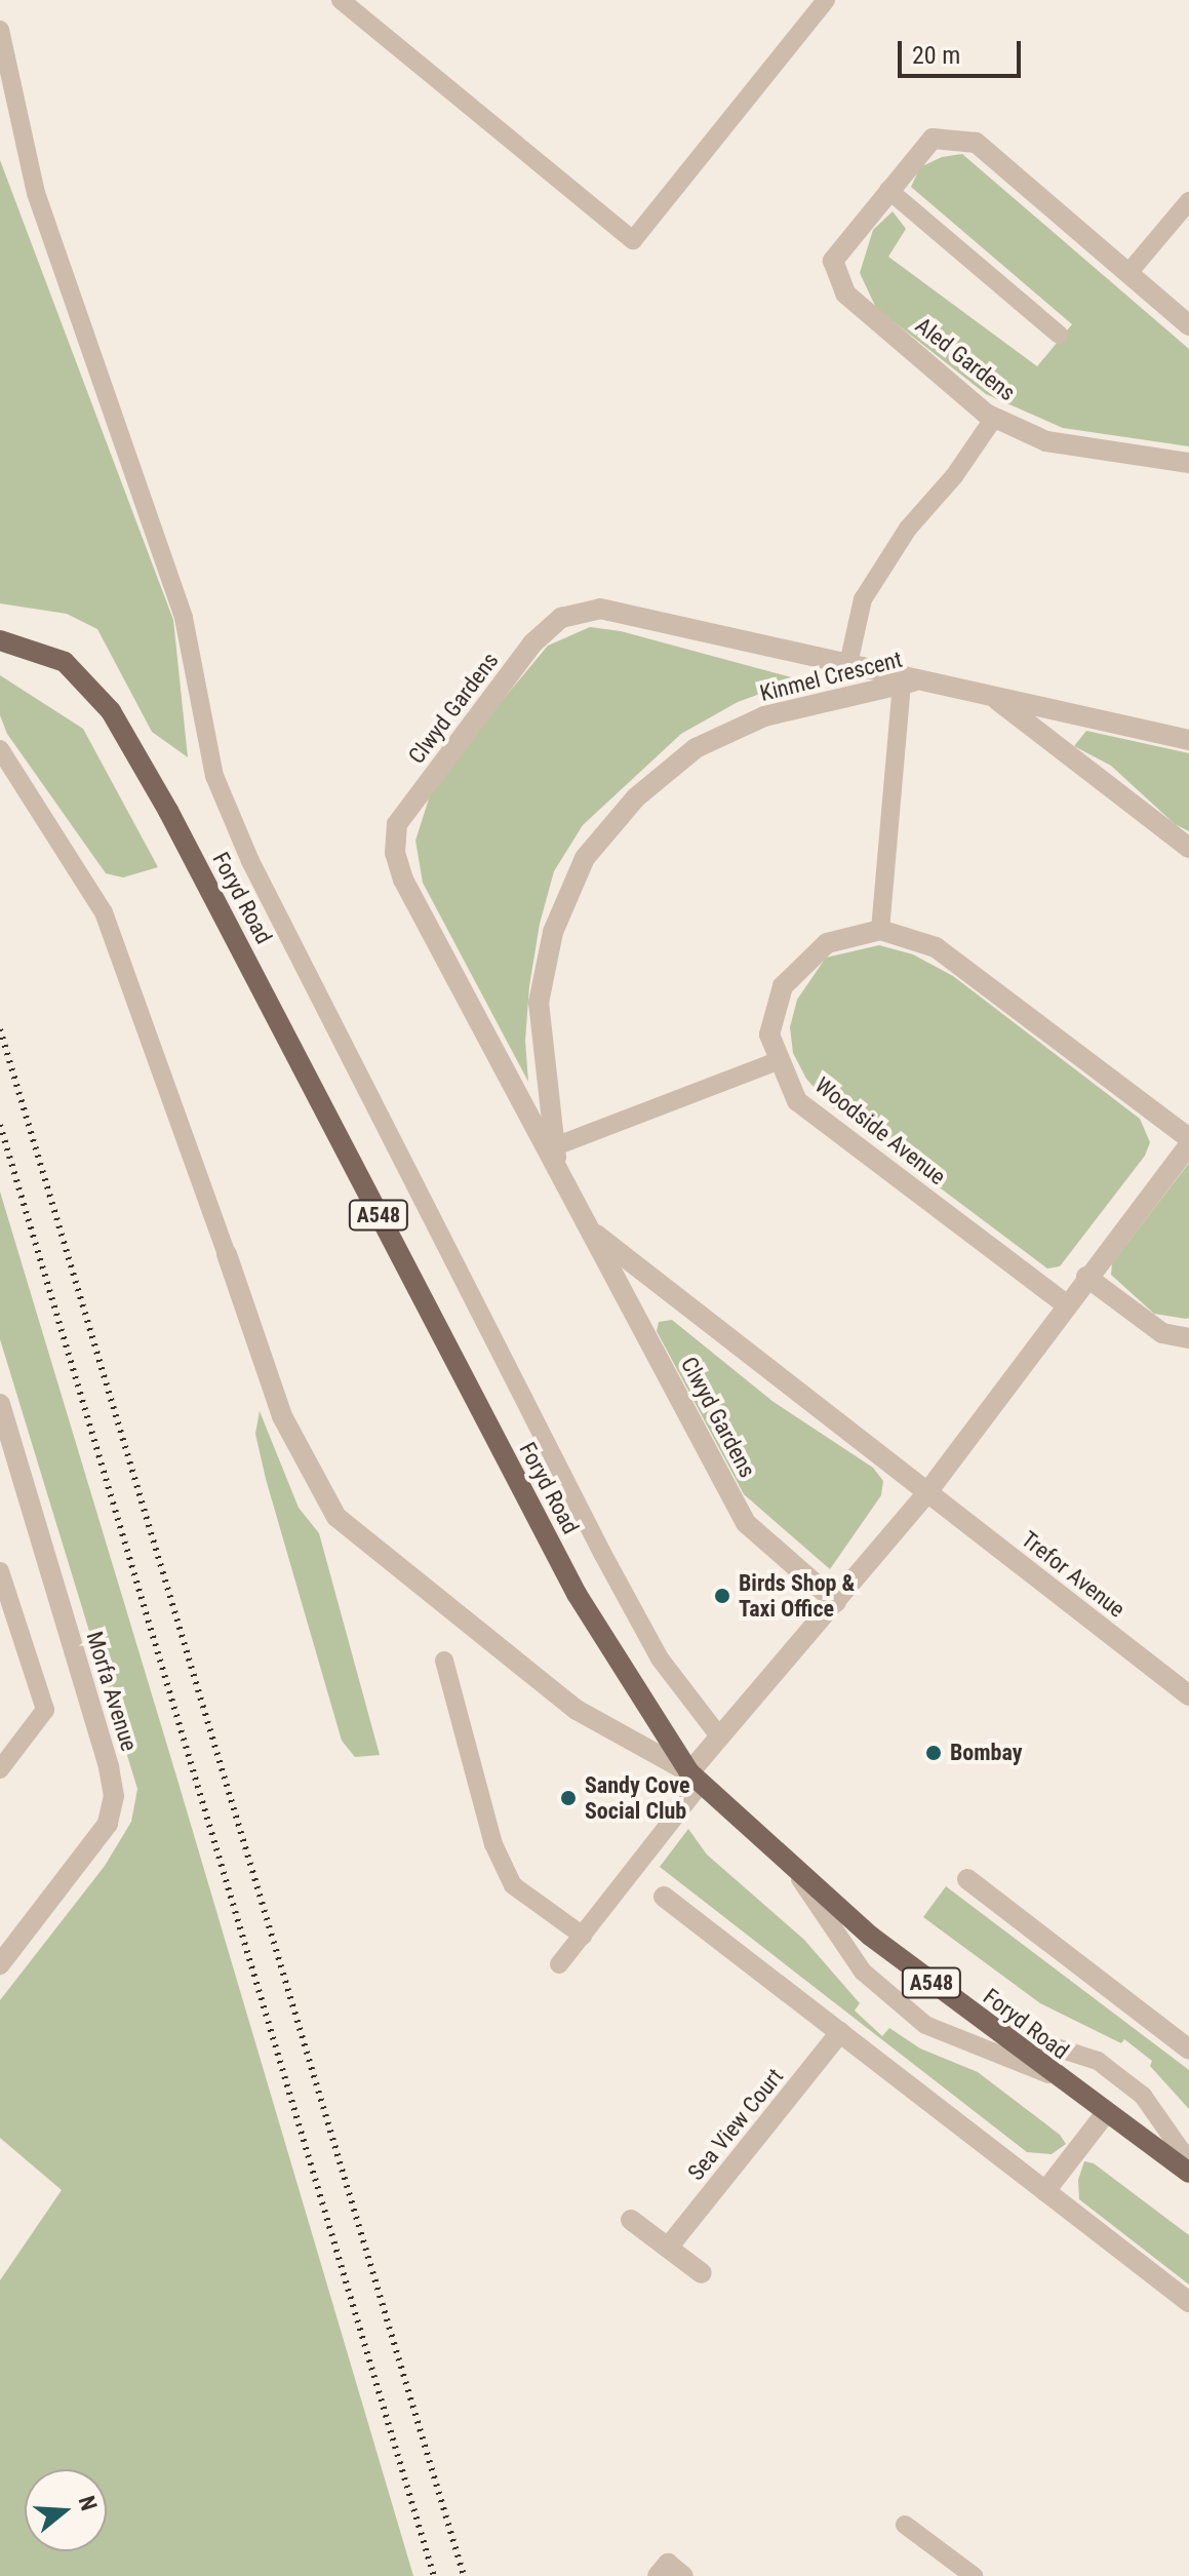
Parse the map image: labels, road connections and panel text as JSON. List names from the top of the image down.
{
  "streets": {
    "main road": ["Foryd Road", "A548"],
    "street": [
      "Aled Gardens",
      "Kinmel Crescent",
      "Clwyd Gardens",
      "Woodside Avenue",
      "Trefor Avenue",
      "Morfa Avenue",
      "Sea View Court"
    ]
  },
  "crossings": [
    ["Kinmel Crescent", "Clwyd Gardens"],
    ["Clwyd Gardens", "Trefor Avenue"]
  ],
  "places": ["Birds Shop & Taxi Office", "Bombay", "Sandy Cove Social Club"],
  "scale_bar": "20 m",
  "north": "right"
}
